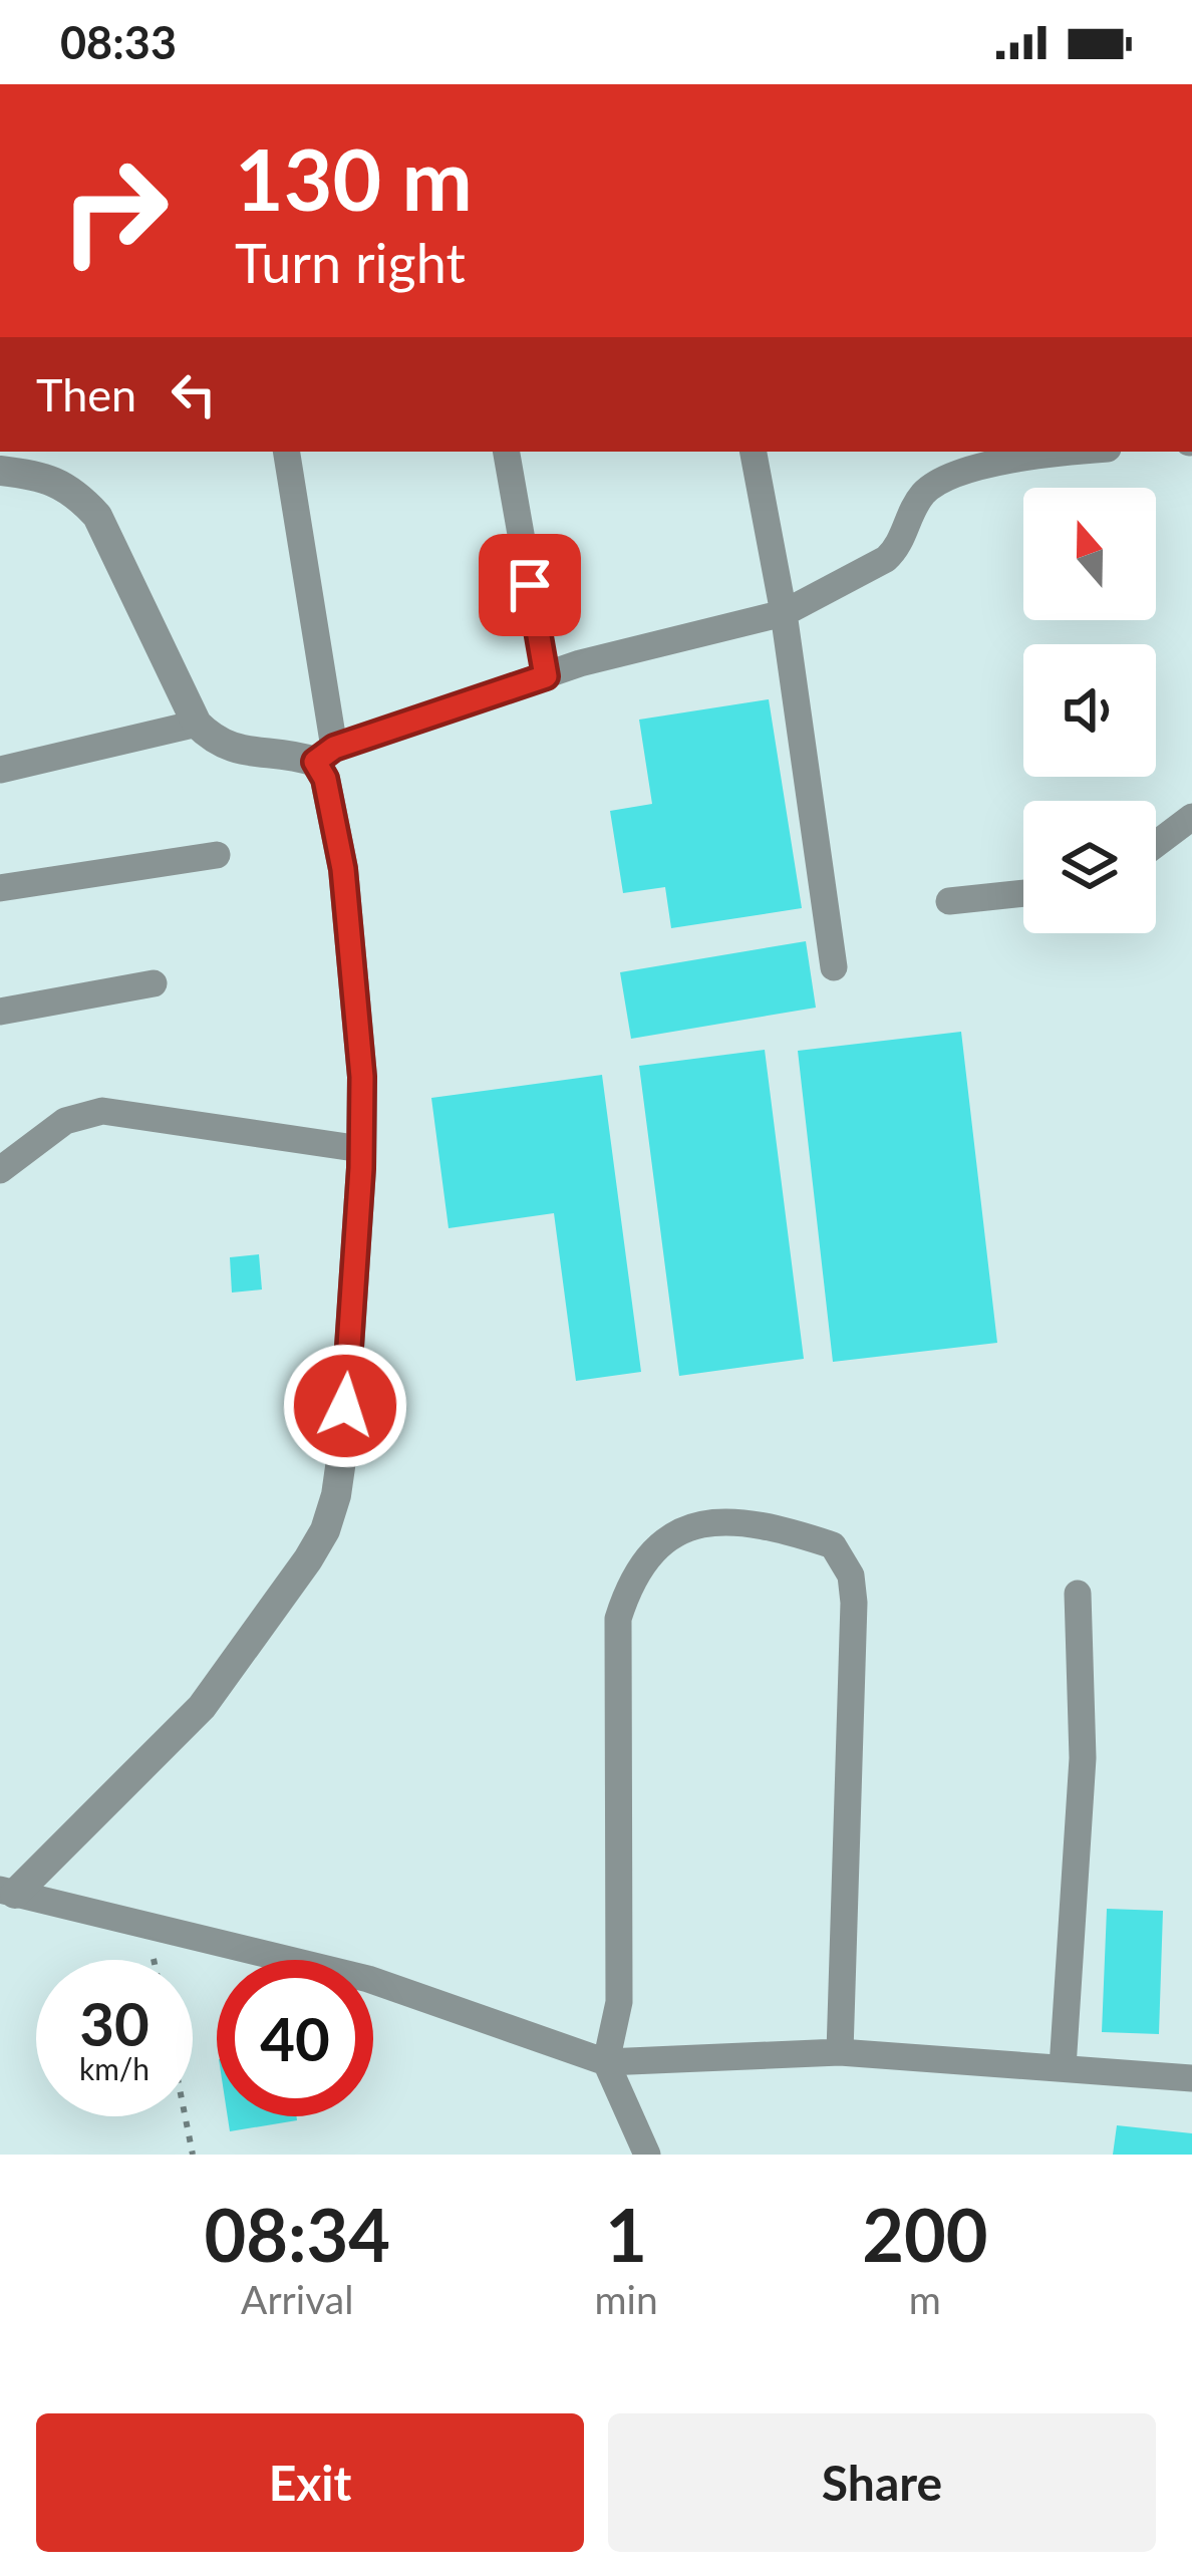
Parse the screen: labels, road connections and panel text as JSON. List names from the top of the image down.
{
  "north": "top",
  "page": {
    "status": "08:33",
    "turn": ["130 m", "Turn right"],
    "then": "Then",
    "speed": "30 km/h",
    "limit": "40",
    "eta": [
      "08:34",
      "Arrival",
      "1",
      "min",
      "200",
      "m"
    ],
    "buttons": ["Exit", "Share"]
  }
}
